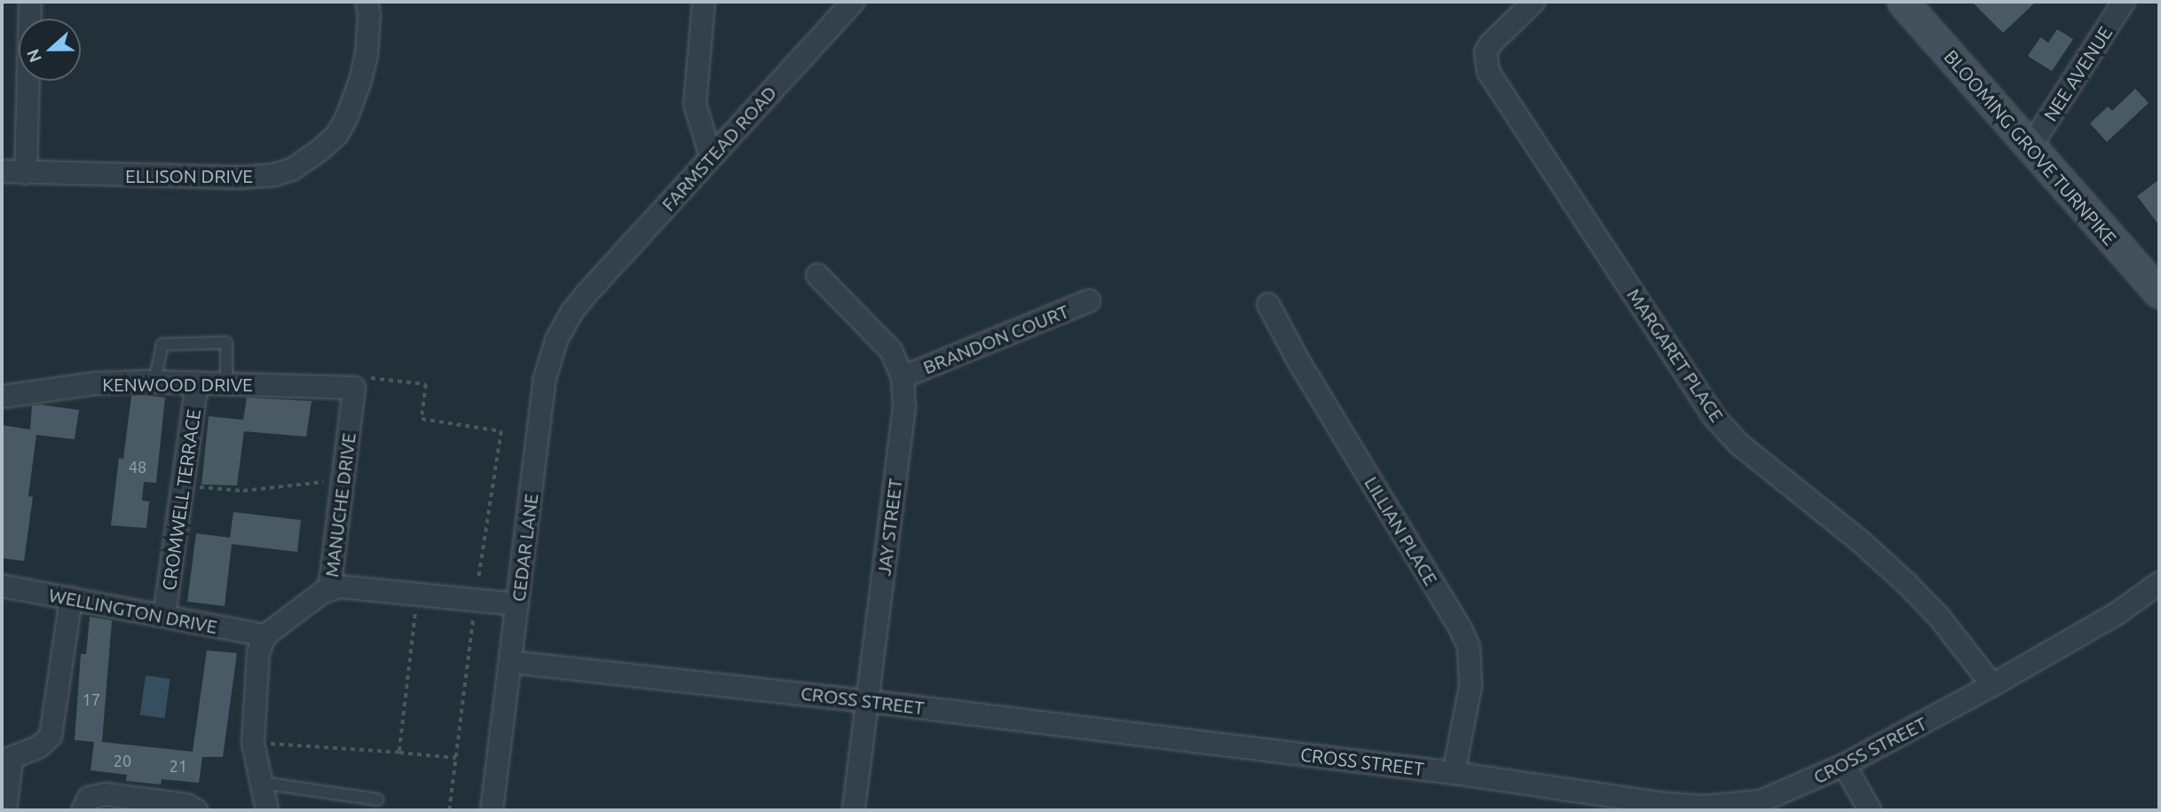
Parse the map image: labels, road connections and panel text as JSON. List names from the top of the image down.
{
  "streets": {
    "street": [
      "NEE AVENUE",
      "BLOOMING GROVE TURNPIKE",
      "FARMSTEAD ROAD",
      "ELLISON DRIVE",
      "BRANDON COURT",
      "MARGARET PLACE",
      "KENWOOD DRIVE",
      "CROMWELL TERRACE",
      "MANUCHE DRIVE",
      "JAY STREET",
      "LILLIAN PLACE",
      "CEDAR LANE",
      "WELLINGTON DRIVE",
      "CROSS STREET"
    ]
  },
  "crossings": [
    ["NEE AVENUE", "BLOOMING GROVE TURNPIKE"],
    ["FARMSTEAD ROAD", "CEDAR LANE"],
    ["BRANDON COURT", "JAY STREET"],
    ["MARGARET PLACE", "CROSS STREET"],
    ["KENWOOD DRIVE", "CROMWELL TERRACE"],
    ["KENWOOD DRIVE", "MANUCHE DRIVE"],
    ["CROMWELL TERRACE", "WELLINGTON DRIVE"],
    ["MANUCHE DRIVE", "WELLINGTON DRIVE"],
    ["JAY STREET", "CROSS STREET"],
    ["LILLIAN PLACE", "CROSS STREET"],
    ["CEDAR LANE", "CROSS STREET"]
  ],
  "house_numbers": [
    "48",
    "17",
    "20",
    "21"
  ],
  "north": "left"
}
